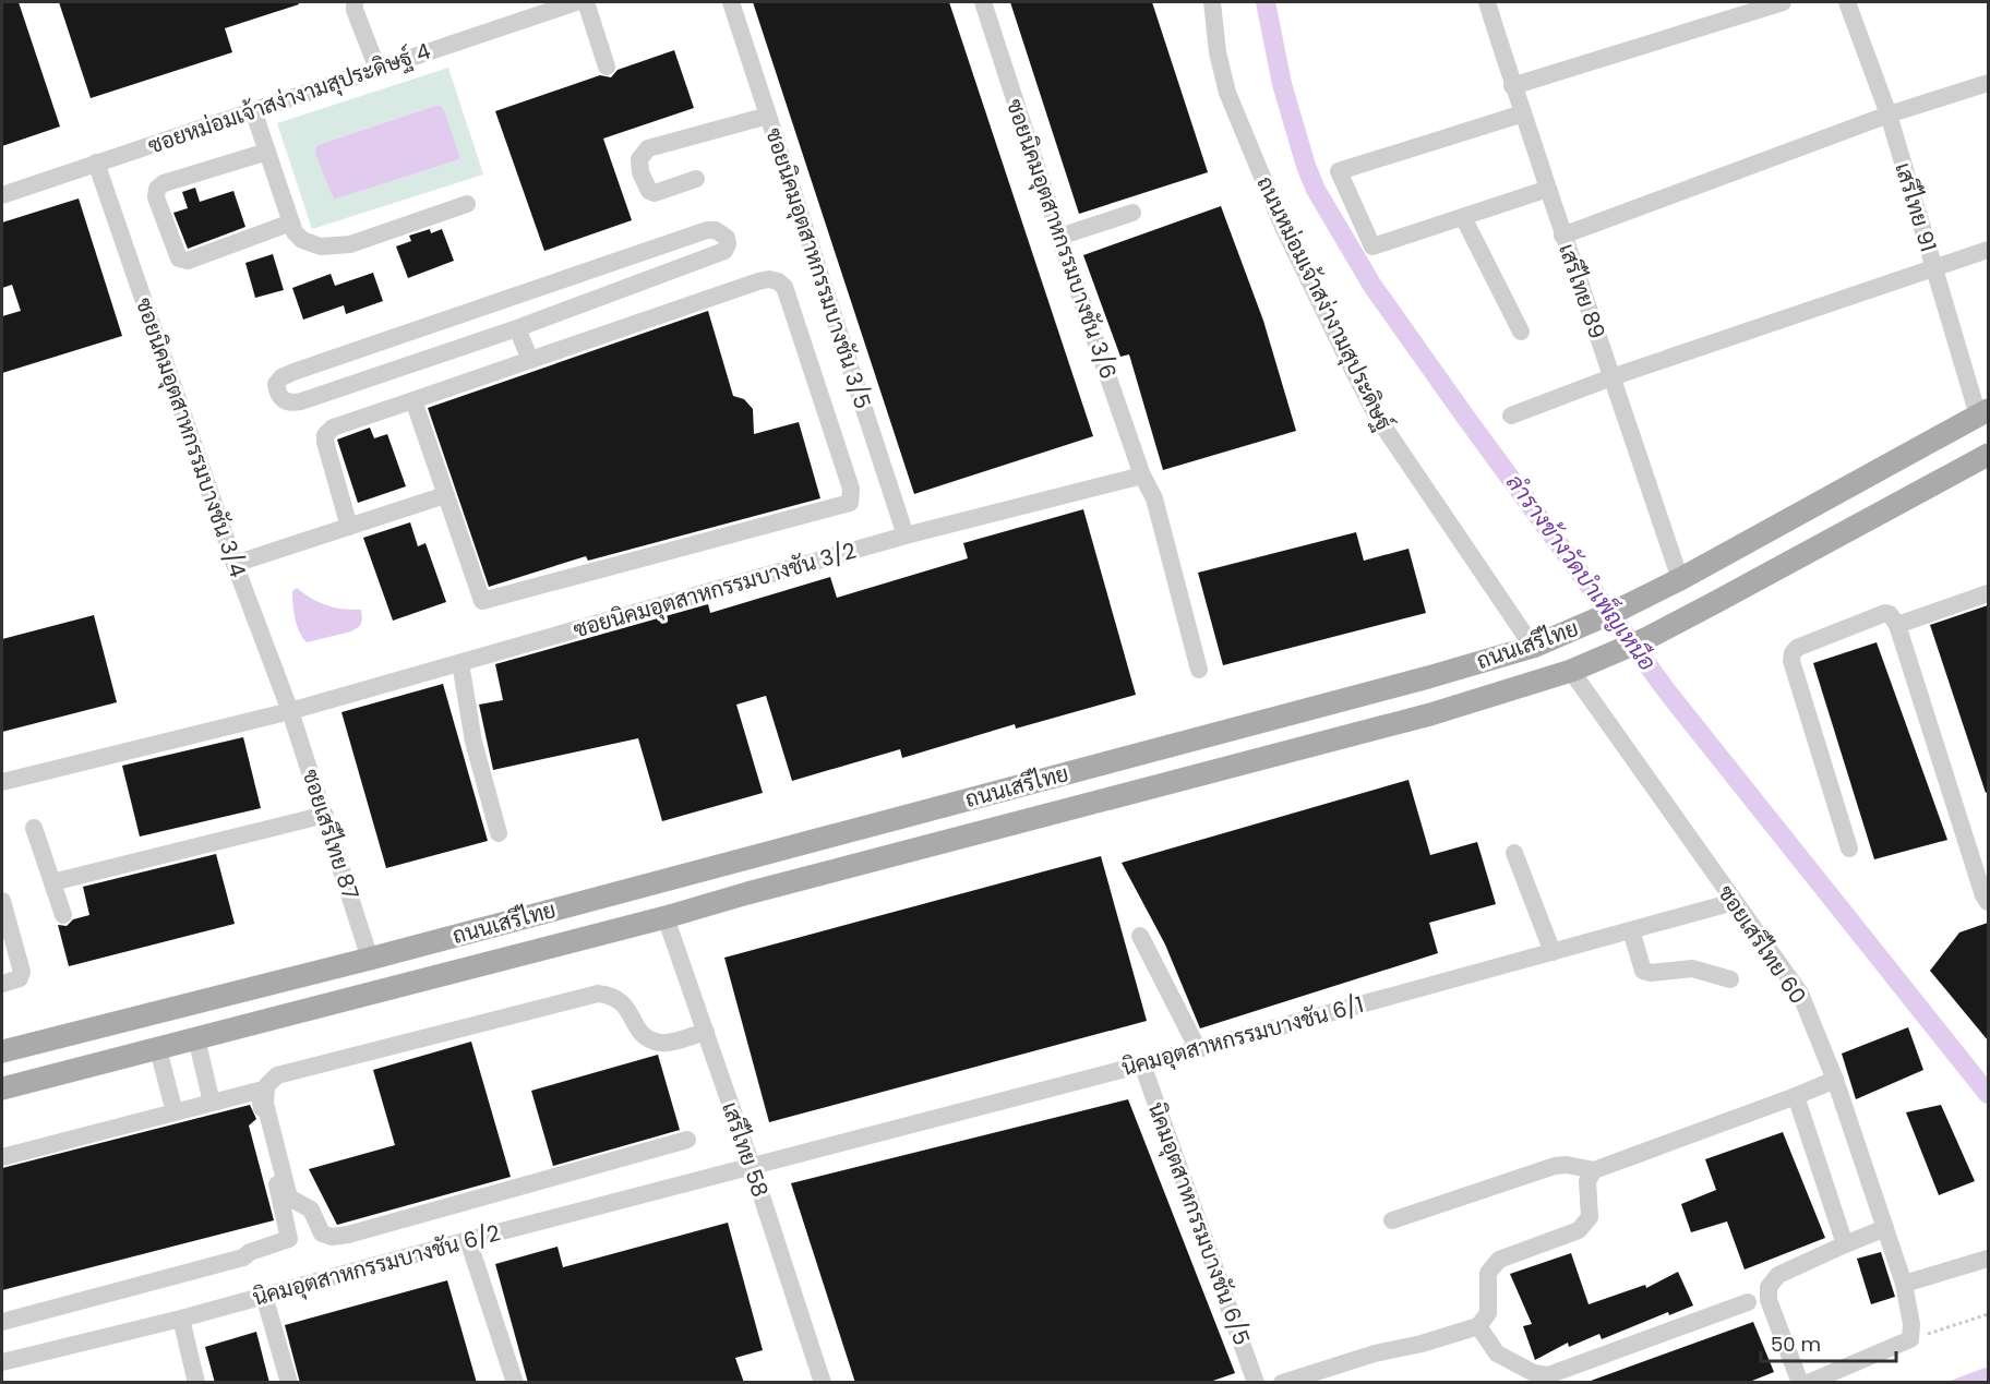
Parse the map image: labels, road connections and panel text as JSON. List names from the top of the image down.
{
  "streets": {
    "main road": ["ถนนเสรีไทย"],
    "street": [
      "ซอยหม่อมเจ้าสง่างามสุประดิษฐ์ 4",
      "เสรีไทย 91",
      "ซอยนิคมอุตสาหกรรมบางชัน 3/6",
      "ซอยนิคมอุตสาหกรรมบางชัน 3/5",
      "เสรีไทย 89",
      "ถนนหม่อมเจ้าสง่างามสุประดิษฐ์",
      "ซอยนิคมอุตสาหกรรมบางชัน 3/4",
      "ซอยนิคมอุตสาหกรรมบางชัน 3/2",
      "ซอยเสรีไทย 87",
      "ซอยเสรีไทย 60",
      "นิคมอุตสาหกรรมบางชัน 6/1",
      "เสรีไทย 58",
      "นิคมอุตสาหกรรมบางชัน 6/5",
      "นิคมอุตสาหกรรมบางชัน 6/2"
    ]
  },
  "crossings": [
    ["ซอยหม่อมเจ้าสง่างามสุประดิษฐ์ 4", "ซอยนิคมอุตสาหกรรมบางชัน 3/4"],
    ["เสรีไทย 91", "ถนนเสรีไทย"],
    ["ซอยนิคมอุตสาหกรรมบางชัน 3/6", "ซอยนิคมอุตสาหกรรมบางชัน 3/2"],
    ["ซอยนิคมอุตสาหกรรมบางชัน 3/5", "ซอยนิคมอุตสาหกรรมบางชัน 3/2"],
    ["เสรีไทย 89", "ถนนเสรีไทย"],
    ["ถนนหม่อมเจ้าสง่างามสุประดิษฐ์", "ถนนเสรีไทย"],
    ["ซอยนิคมอุตสาหกรรมบางชัน 3/4", "ซอยนิคมอุตสาหกรรมบางชัน 3/2"],
    ["ซอยนิคมอุตสาหกรรมบางชัน 3/4", "ซอยเสรีไทย 87"],
    ["ซอยนิคมอุตสาหกรรมบางชัน 3/2", "ซอยเสรีไทย 87"],
    ["ถนนเสรีไทย", "ซอยเสรีไทย 87"],
    ["ถนนเสรีไทย", "ซอยเสรีไทย 60"],
    ["ถนนเสรีไทย", "เสรีไทย 58"],
    ["ซอยเสรีไทย 60", "นิคมอุตสาหกรรมบางชัน 6/1"],
    ["นิคมอุตสาหกรรมบางชัน 6/1", "เสรีไทย 58"],
    ["นิคมอุตสาหกรรมบางชัน 6/1", "นิคมอุตสาหกรรมบางชัน 6/5"],
    ["นิคมอุตสาหกรรมบางชัน 6/1", "นิคมอุตสาหกรรมบางชัน 6/2"],
    ["เสรีไทย 58", "นิคมอุตสาหกรรมบางชัน 6/2"]
  ],
  "water": ["ลำรางข้างวัดบำเพ็ญเหนือ"],
  "scale_bar": "50 m"
}
